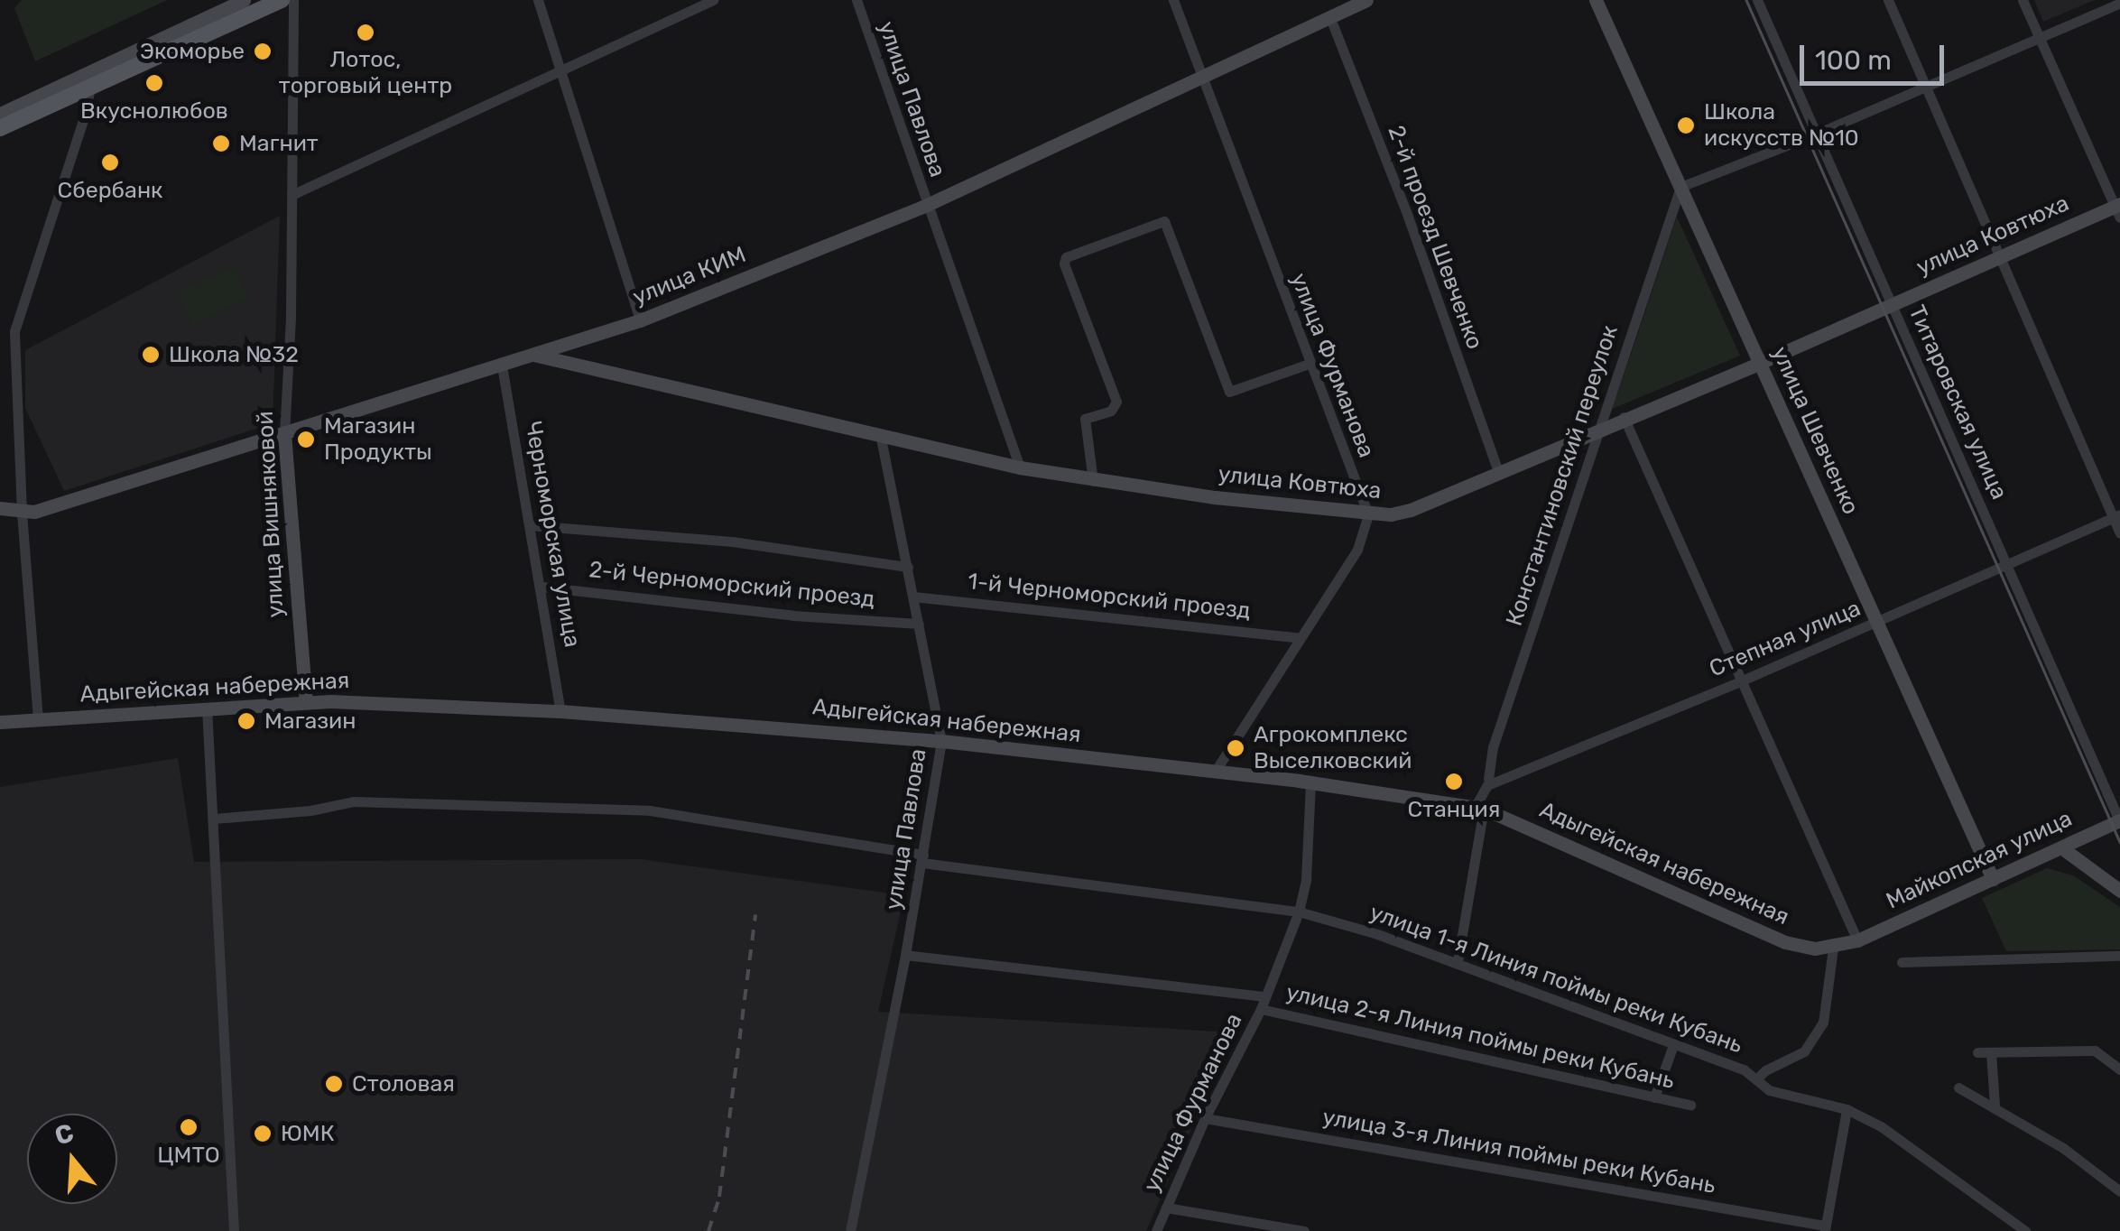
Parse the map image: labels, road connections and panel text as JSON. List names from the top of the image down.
{
  "streets": {
    "street": [
      "улица Павлова",
      "улица Ковтюха",
      "2-й проезд Шевченко",
      "улица КИМ",
      "улица Фурманова",
      "Титаровская улица",
      "улица Шевченко",
      "Константиновский переулок",
      "улица Вишняковой",
      "Черноморская улица",
      "2-й Черноморский проезд",
      "1-й Черноморский проезд",
      "Степная улица",
      "Адыгейская набережная",
      "Майкопская улица",
      "улица 1-я Линия поймы реки Кубань",
      "улица 2-я Линия поймы реки Кубань",
      "улица 3-я Линия поймы реки Кубань"
    ]
  },
  "crossings": [
    ["улица Павлова", "улица Ковтюха"],
    ["улица Павлова", "улица КИМ"],
    ["улица Павлова", "2-й Черноморский проезд"],
    ["улица Павлова", "1-й Черноморский проезд"],
    ["улица Павлова", "Адыгейская набережная"],
    ["улица Павлова", "улица 1-я Линия поймы реки Кубань"],
    ["улица Павлова", "улица 2-я Линия поймы реки Кубань"],
    ["улица Ковтюха", "2-й проезд Шевченко"],
    ["улица Ковтюха", "улица КИМ"],
    ["улица Ковтюха", "улица Фурманова"],
    ["улица Ковтюха", "Титаровская улица"],
    ["улица Ковтюха", "улица Шевченко"],
    ["улица Ковтюха", "Константиновский переулок"],
    ["2-й проезд Шевченко", "улица КИМ"],
    ["улица КИМ", "улица Фурманова"],
    ["улица КИМ", "улица Вишняковой"],
    ["улица КИМ", "Черноморская улица"],
    ["улица Фурманова", "Адыгейская набережная"],
    ["улица Фурманова", "улица 1-я Линия поймы реки Кубань"],
    ["улица Фурманова", "улица 2-я Линия поймы реки Кубань"],
    ["улица Фурманова", "улица 3-я Линия поймы реки Кубань"],
    ["Титаровская улица", "Степная улица"],
    ["Титаровская улица", "Майкопская улица"],
    ["улица Шевченко", "Константиновский переулок"],
    ["улица Шевченко", "Степная улица"],
    ["улица Шевченко", "Майкопская улица"],
    ["улица Вишняковой", "Адыгейская набережная"],
    ["Черноморская улица", "2-й Черноморский проезд"],
    ["Черноморская улица", "Адыгейская набережная"],
    ["Степная улица", "Адыгейская набережная"],
    ["Адыгейская набережная", "Майкопская улица"]
  ],
  "places": [
    "Лотос, торговый центр",
    "Экоморье",
    "Вкуснолюбов",
    "Школа искусств №10",
    "Магнит",
    "Сбербанк",
    "Школа №32",
    "Магазин Продукты",
    "Магазин",
    "Агрокомплекс Выселковский",
    "Станция",
    "Столовая",
    "ЦМТО",
    "ЮМК"
  ],
  "scale_bar": "100 m",
  "north": "top"
}
